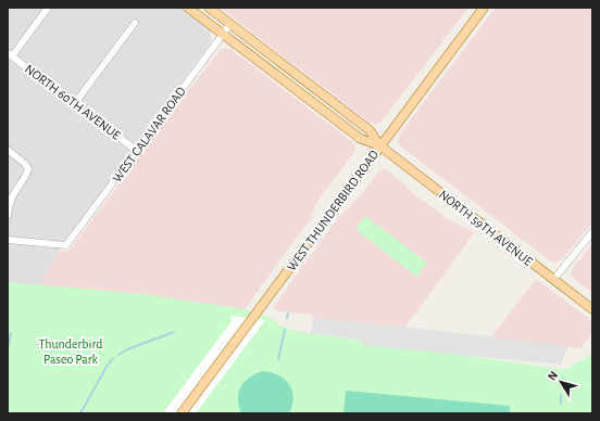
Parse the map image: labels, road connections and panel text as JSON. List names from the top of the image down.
{
  "streets": {
    "main road": ["WEST THUNDERBIRD ROAD", "NORTH 59TH AVENUE"],
    "street": ["NORTH 60TH AVENUE", "WEST CALAVAR ROAD"]
  },
  "crossings": [
    ["NORTH 60TH AVENUE", "WEST CALAVAR ROAD"],
    ["WEST CALAVAR ROAD", "NORTH 59TH AVENUE"],
    ["WEST THUNDERBIRD ROAD", "NORTH 59TH AVENUE"]
  ],
  "parks": ["Thunderbird Paseo Park"],
  "north": "top left"
}
